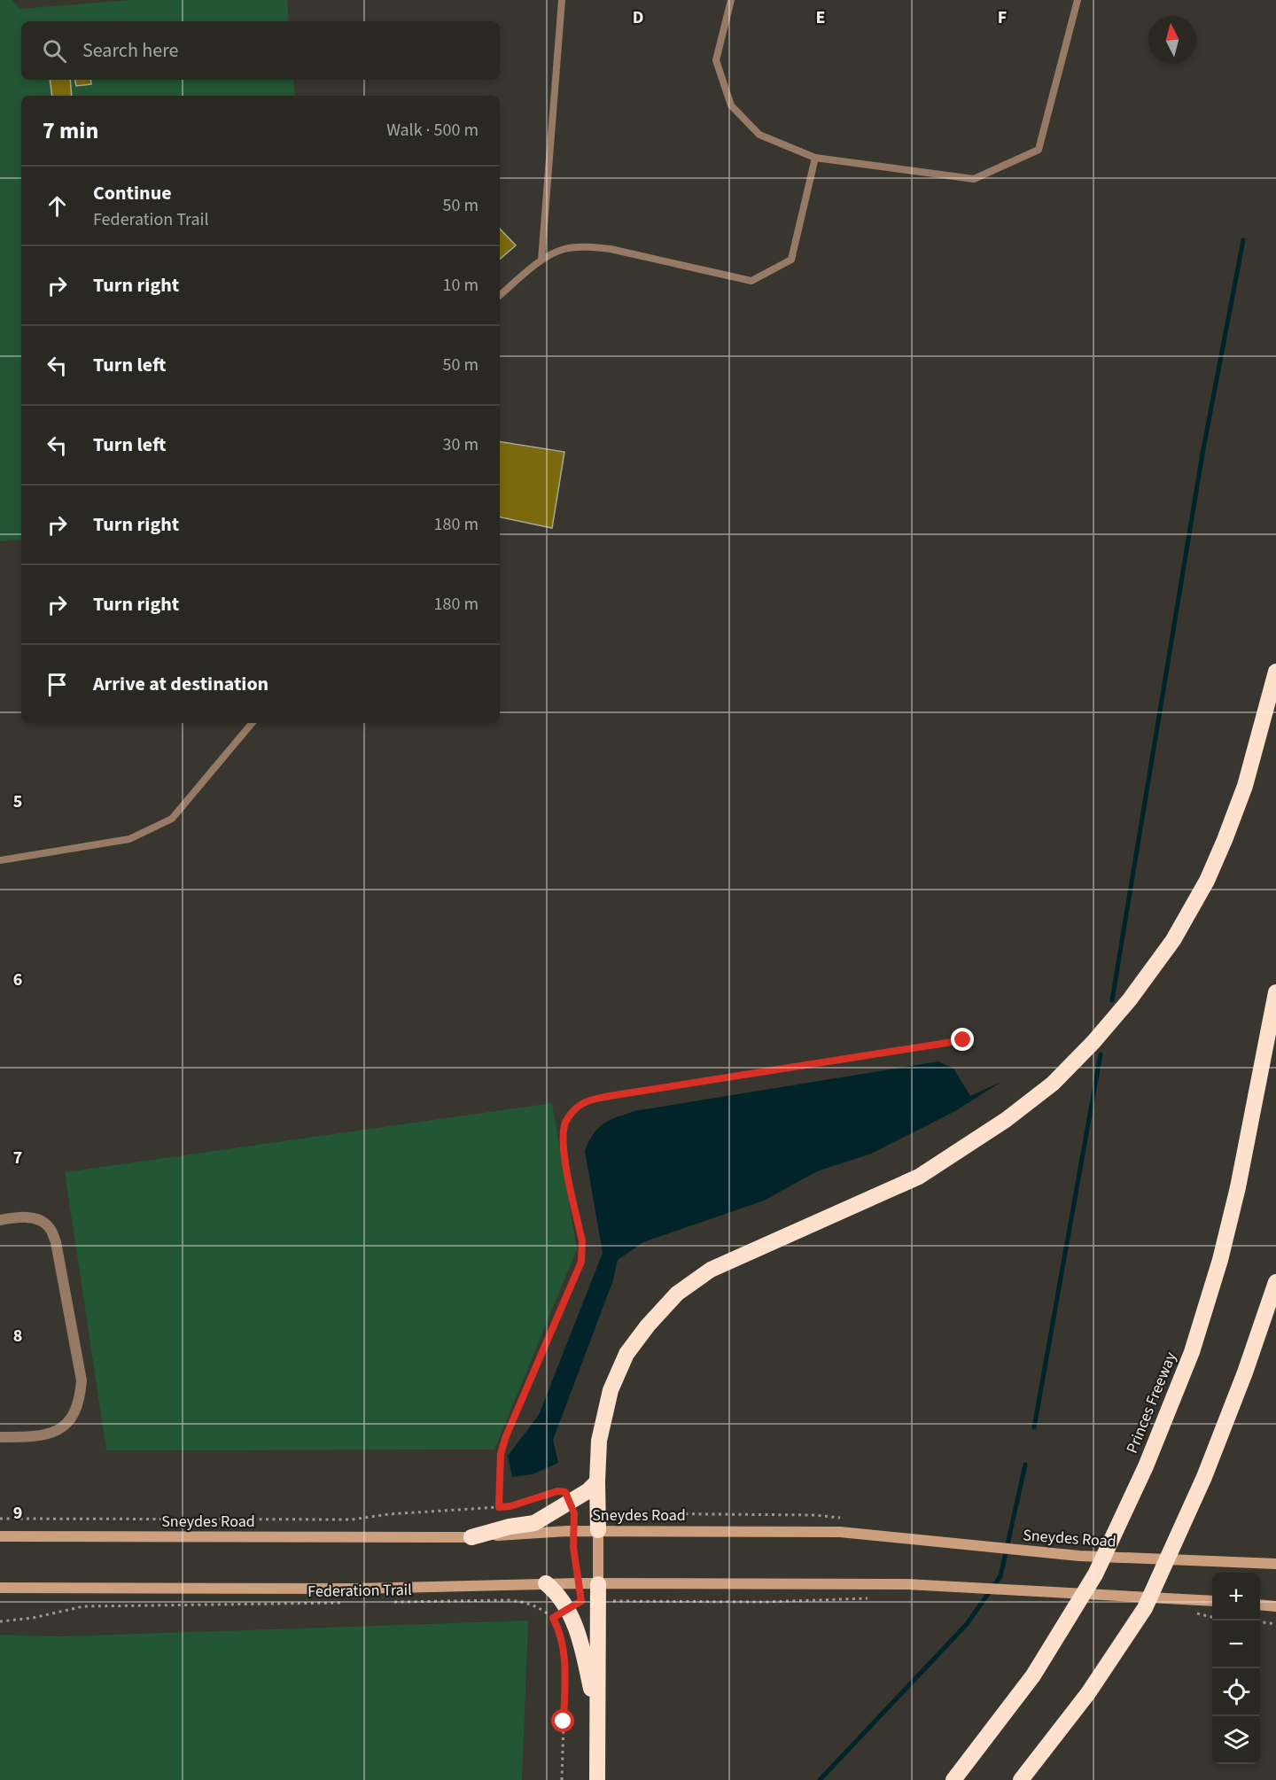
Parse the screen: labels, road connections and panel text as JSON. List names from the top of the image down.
{
  "streets": {
    "highway": ["Princes Freeway"],
    "main road": ["Sneydes Road"],
    "path": ["Federation Trail"]
  },
  "north": "top",
  "page": {
    "search": "Search here",
    "heading": ["7 min", "Walk · 500 m"],
    "list": [
      ["Continue", "Federation Trail", "50 m"],
      ["Turn right", "10 m"],
      ["Turn left", "50 m"],
      ["Turn left", "30 m"],
      ["Turn right", "180 m"],
      ["Turn right", "180 m"],
      "Arrive at destination"
    ],
    "map_buttons": ["+", "−"]
  },
  "grid": {
    "columns": ["D", "E", "F"],
    "rows": [
      "5",
      "6",
      "7",
      "8",
      "9"
    ]
  }
}
